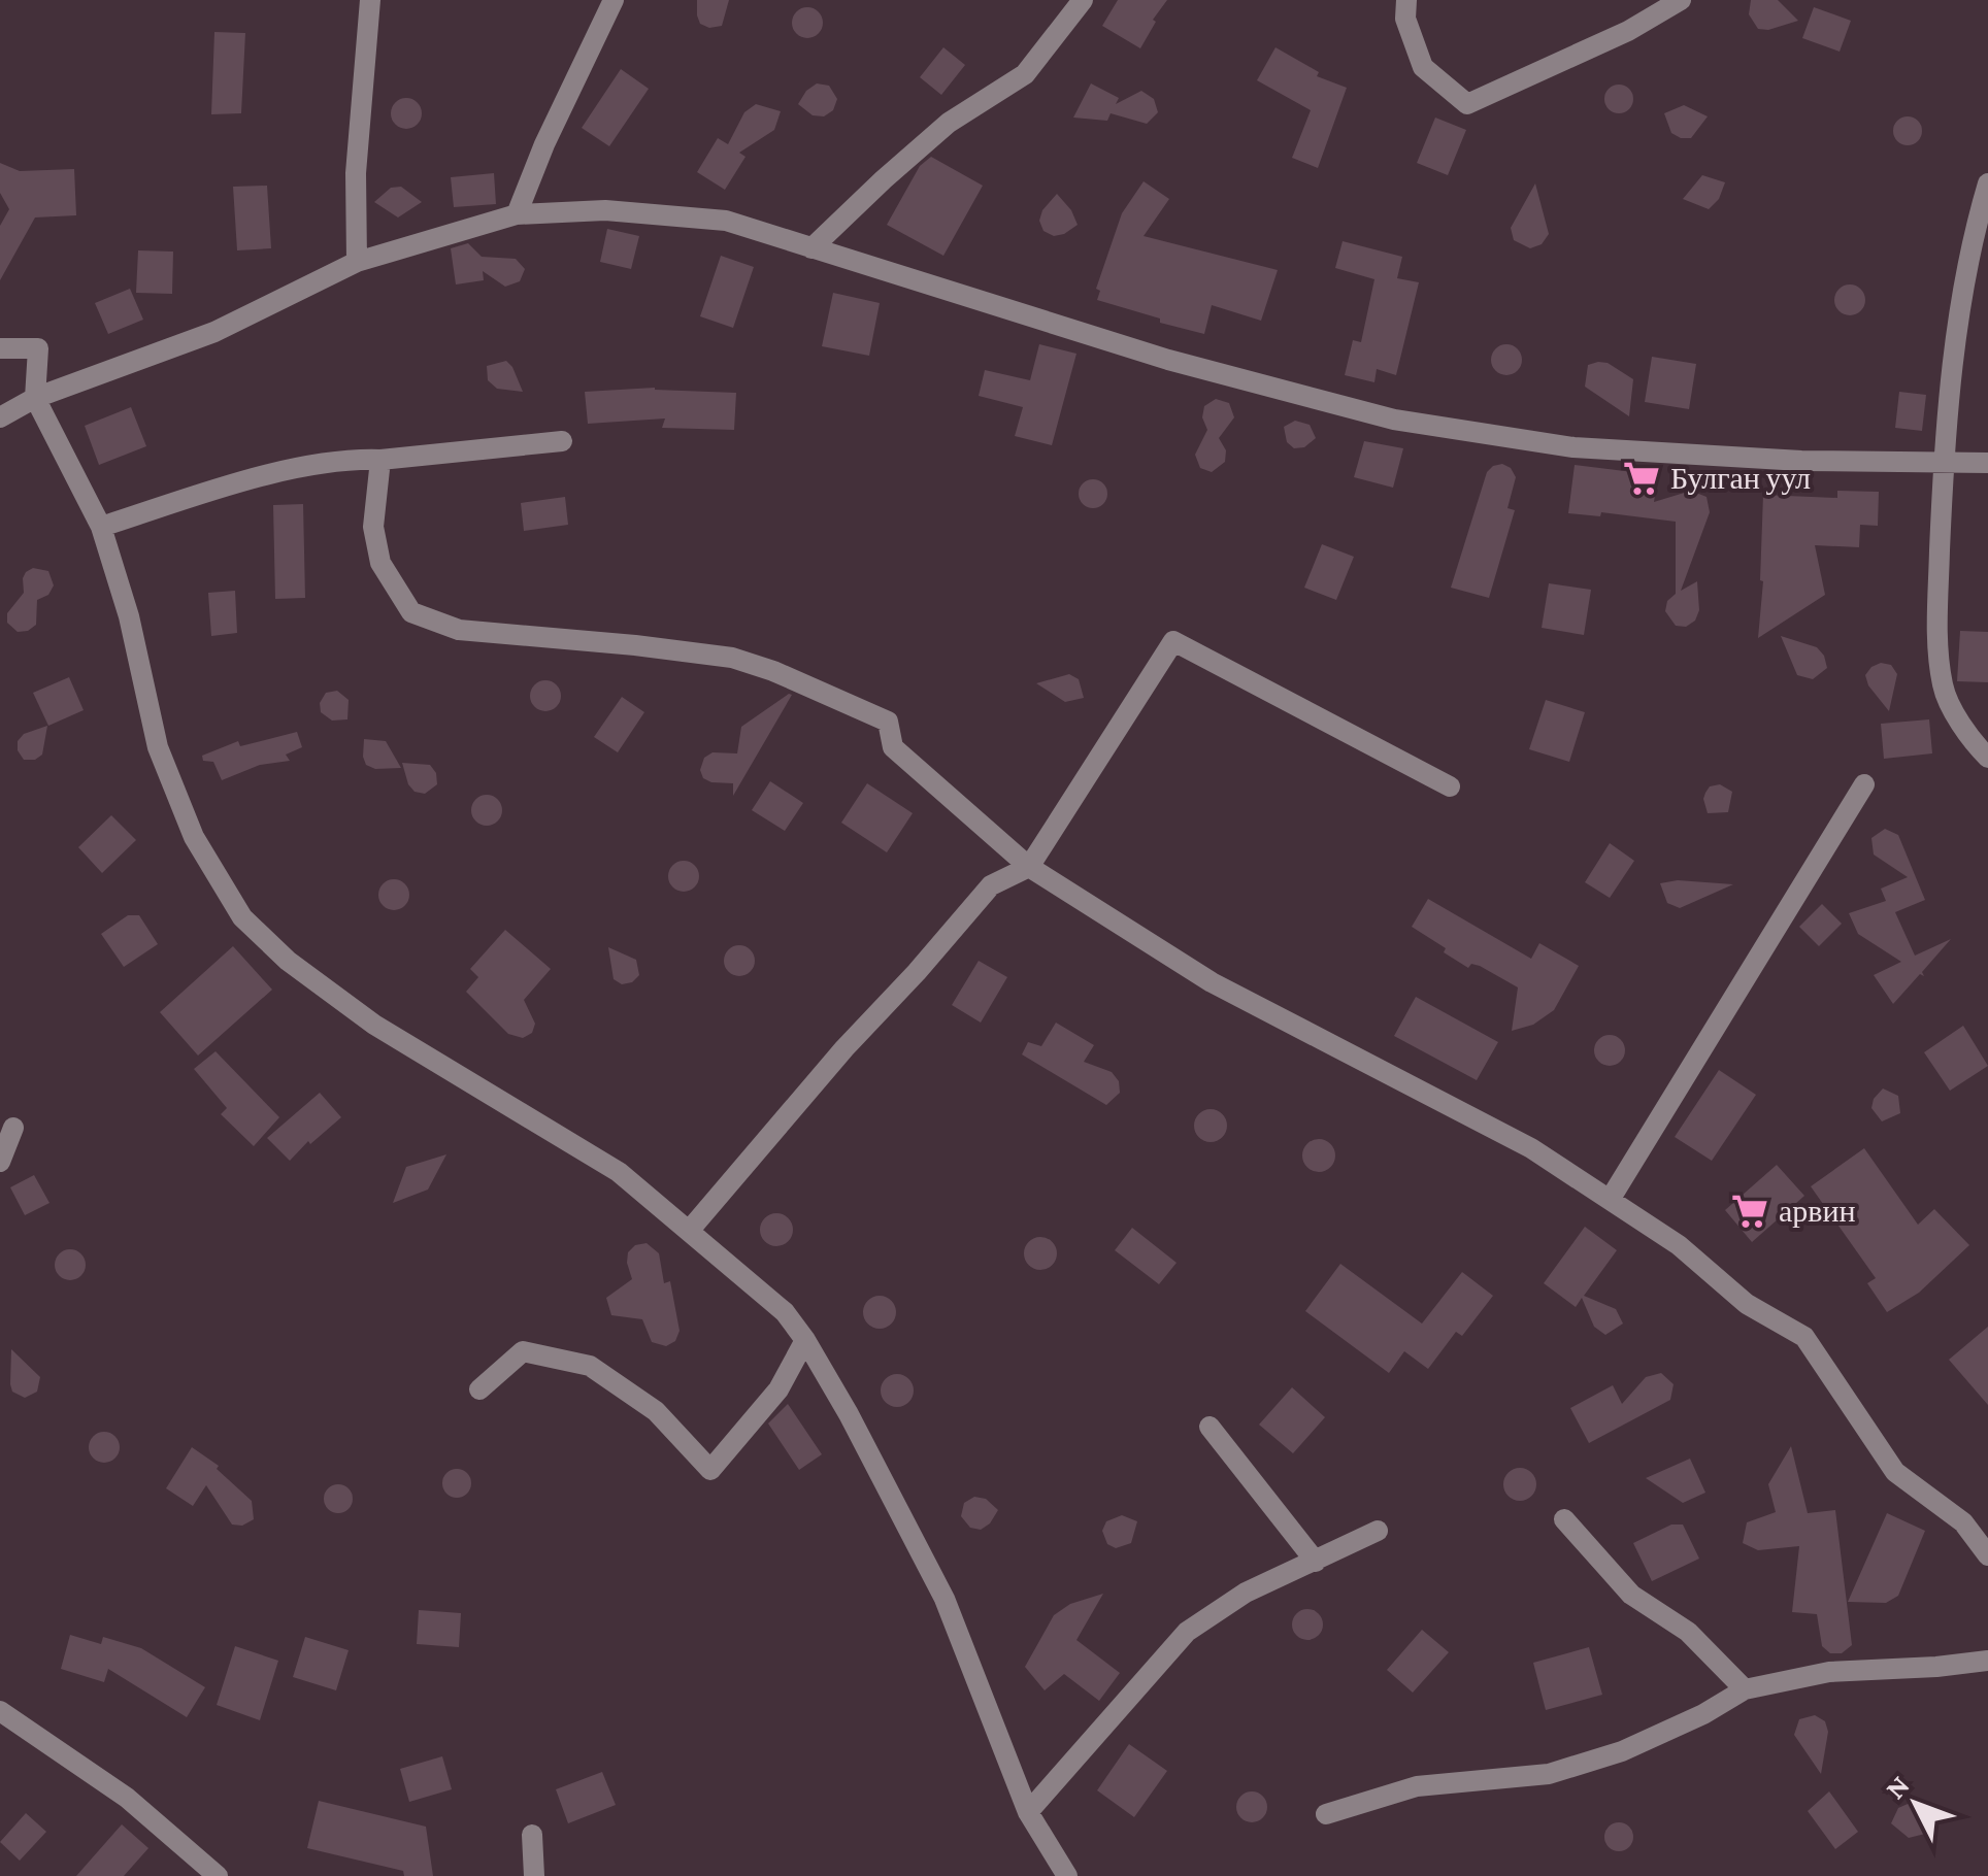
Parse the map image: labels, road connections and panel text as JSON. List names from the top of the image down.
{
  "places": {
    "supermarket": ["Булган уул", "арвин"]
  },
  "north": "top left"
}
